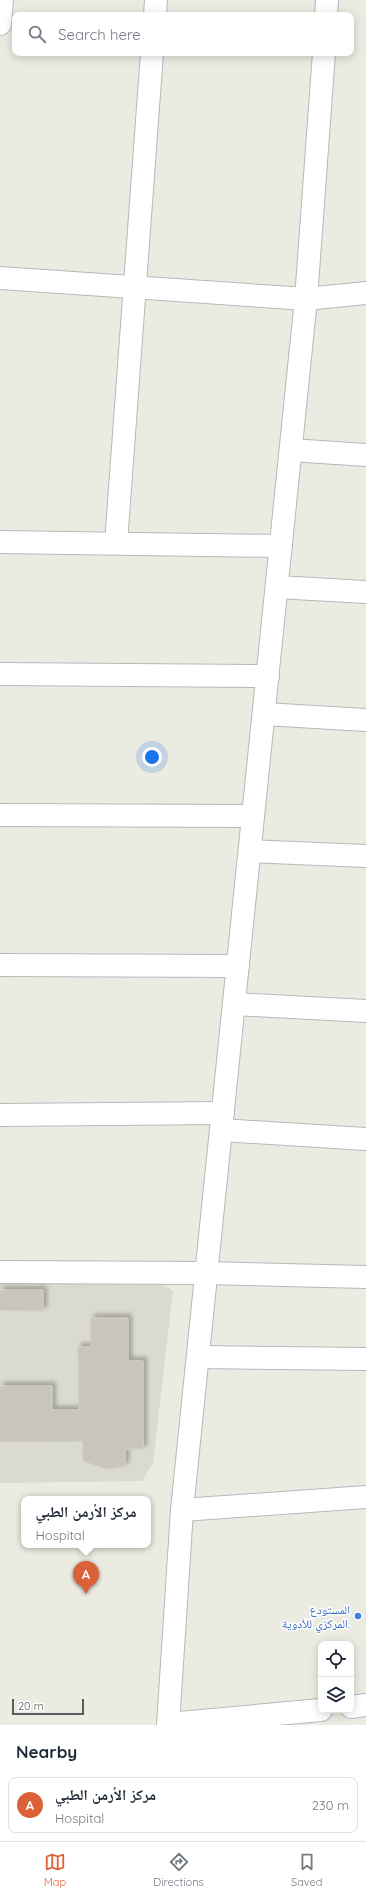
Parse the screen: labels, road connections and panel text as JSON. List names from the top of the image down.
{
  "places": ["المستودع المركزي للأدوية."],
  "scale_bar": "20 m",
  "page": {
    "search": "Search here",
    "popup": ["مركز الأرمن الطبي", "Hospital"],
    "pins": "A",
    "scale": "20 m",
    "heading": "Nearby",
    "list": [
      {
        "mark": "A",
        "name": "مركز الأرمن الطبي",
        "note": "Hospital",
        "value": "230 m"
      }
    ],
    "nav": ["Map", "Directions", "Saved"]
  }
}
